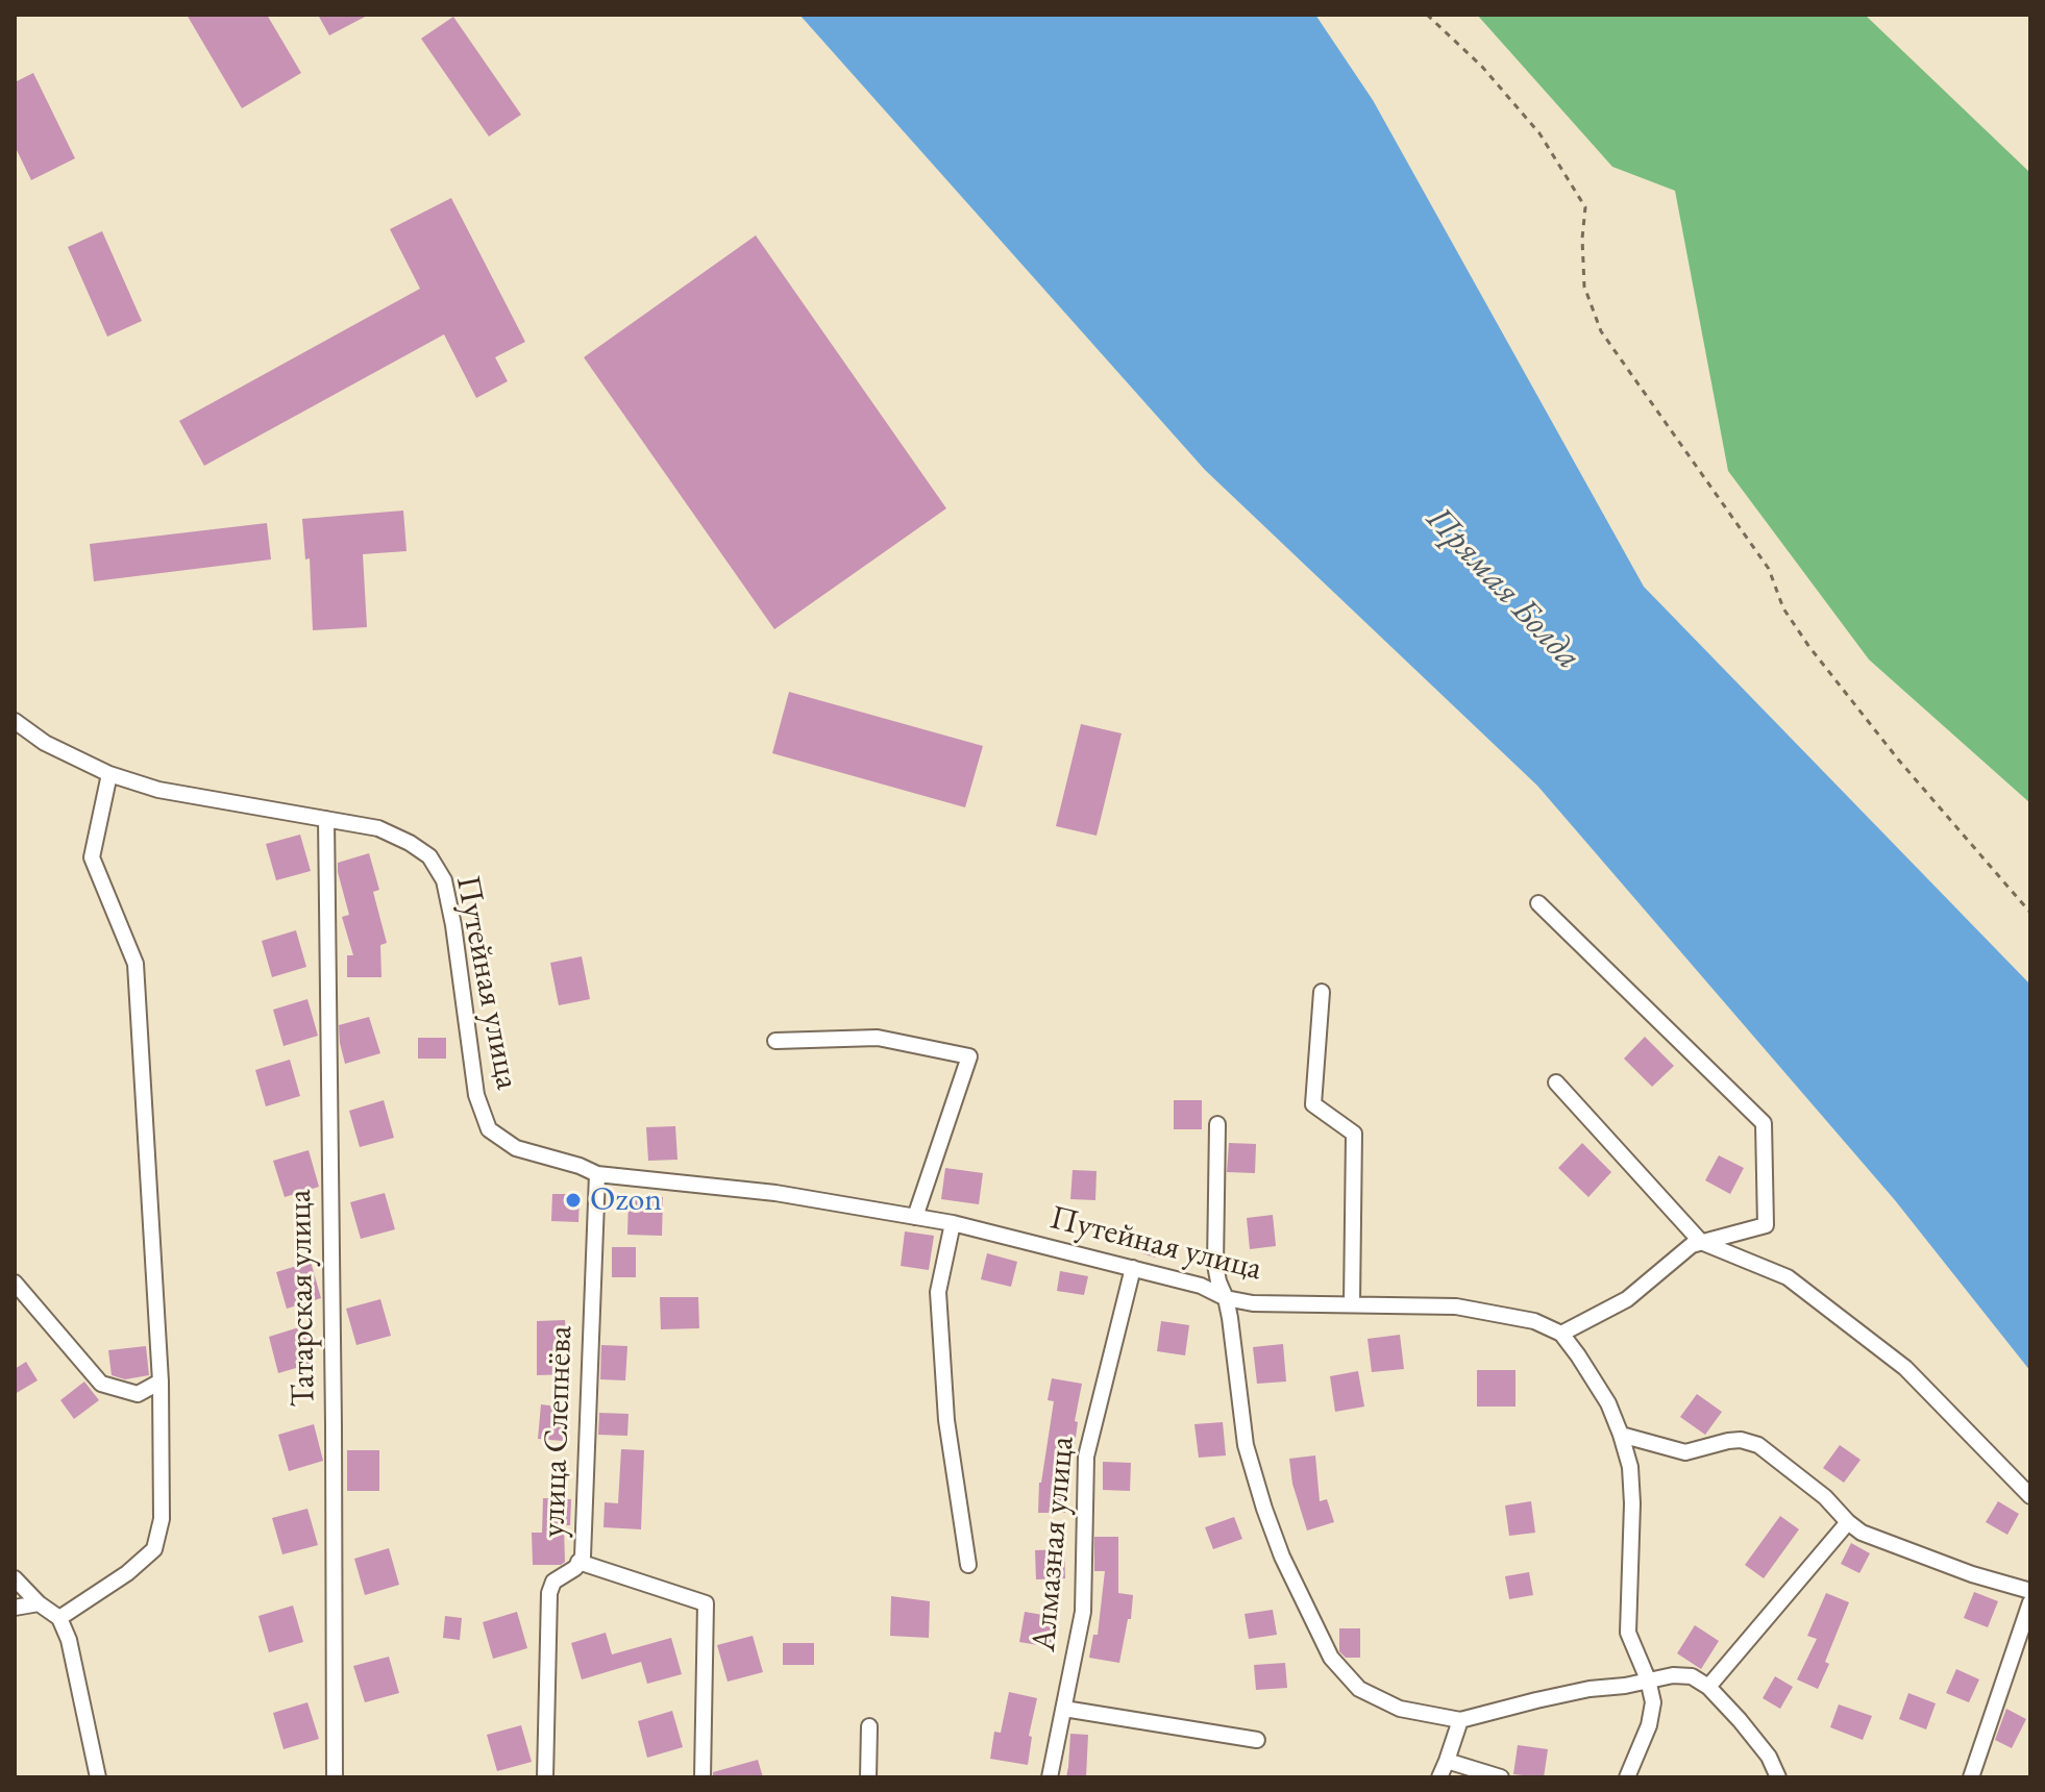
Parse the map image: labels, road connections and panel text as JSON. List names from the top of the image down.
{
  "streets": {
    "street": [
      "Путейная улица",
      "Татарская улица",
      "улица Слепнёва",
      "Алмазная улица"
    ]
  },
  "crossings": [
    ["Путейная улица", "Татарская улица"],
    ["Путейная улица", "улица Слепнёва"],
    ["Путейная улица", "Алмазная улица"]
  ],
  "water": ["Прямая Болда"],
  "places": ["Ozon"]
}
